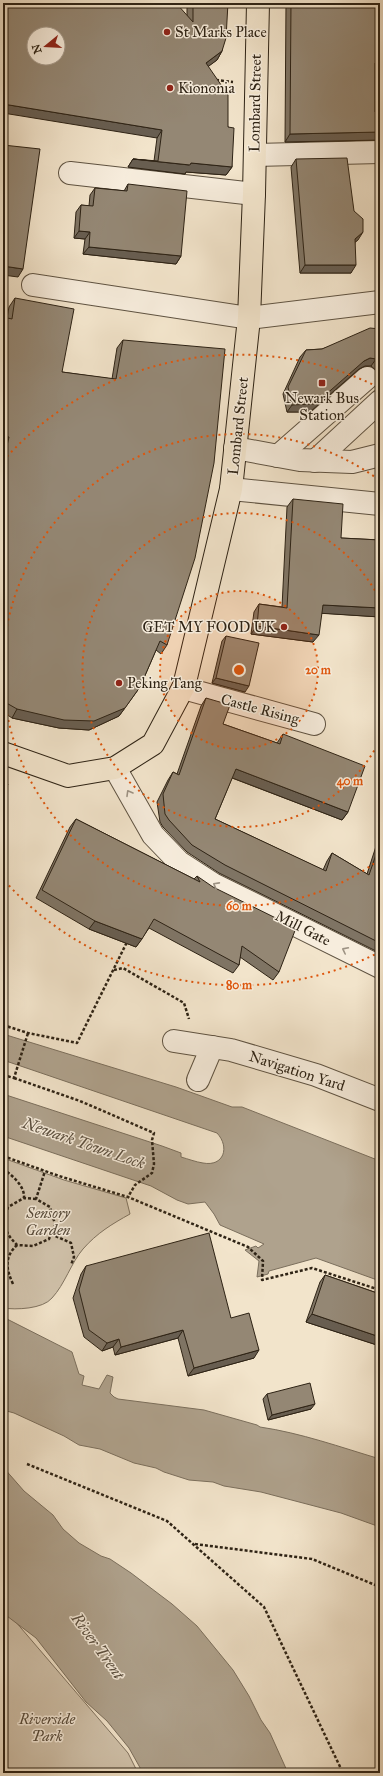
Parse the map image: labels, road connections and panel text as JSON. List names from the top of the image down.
{
  "streets": {
    "main road": ["Lombard Street"],
    "street": ["Castle Rising", "Mill Gate", "Navigation Yard"]
  },
  "crossings": [
    ["Lombard Street", "Castle Rising"],
    ["Lombard Street", "Mill Gate"]
  ],
  "one_way": ["Mill Gate"],
  "water": ["Newark Town Lock", "River Trent"],
  "parks": ["Sensory Garden", "Riverside Park"],
  "places": {
    "other": [
      "St Marks Place",
      "Kiononia",
      "GET MY FOOD UK",
      "Peking Tang"
    ],
    "transit": ["Newark Bus Station"]
  },
  "north": "left",
  "rings": [
    "20 m",
    "40 m",
    "60 m",
    "80 m"
  ]
}
